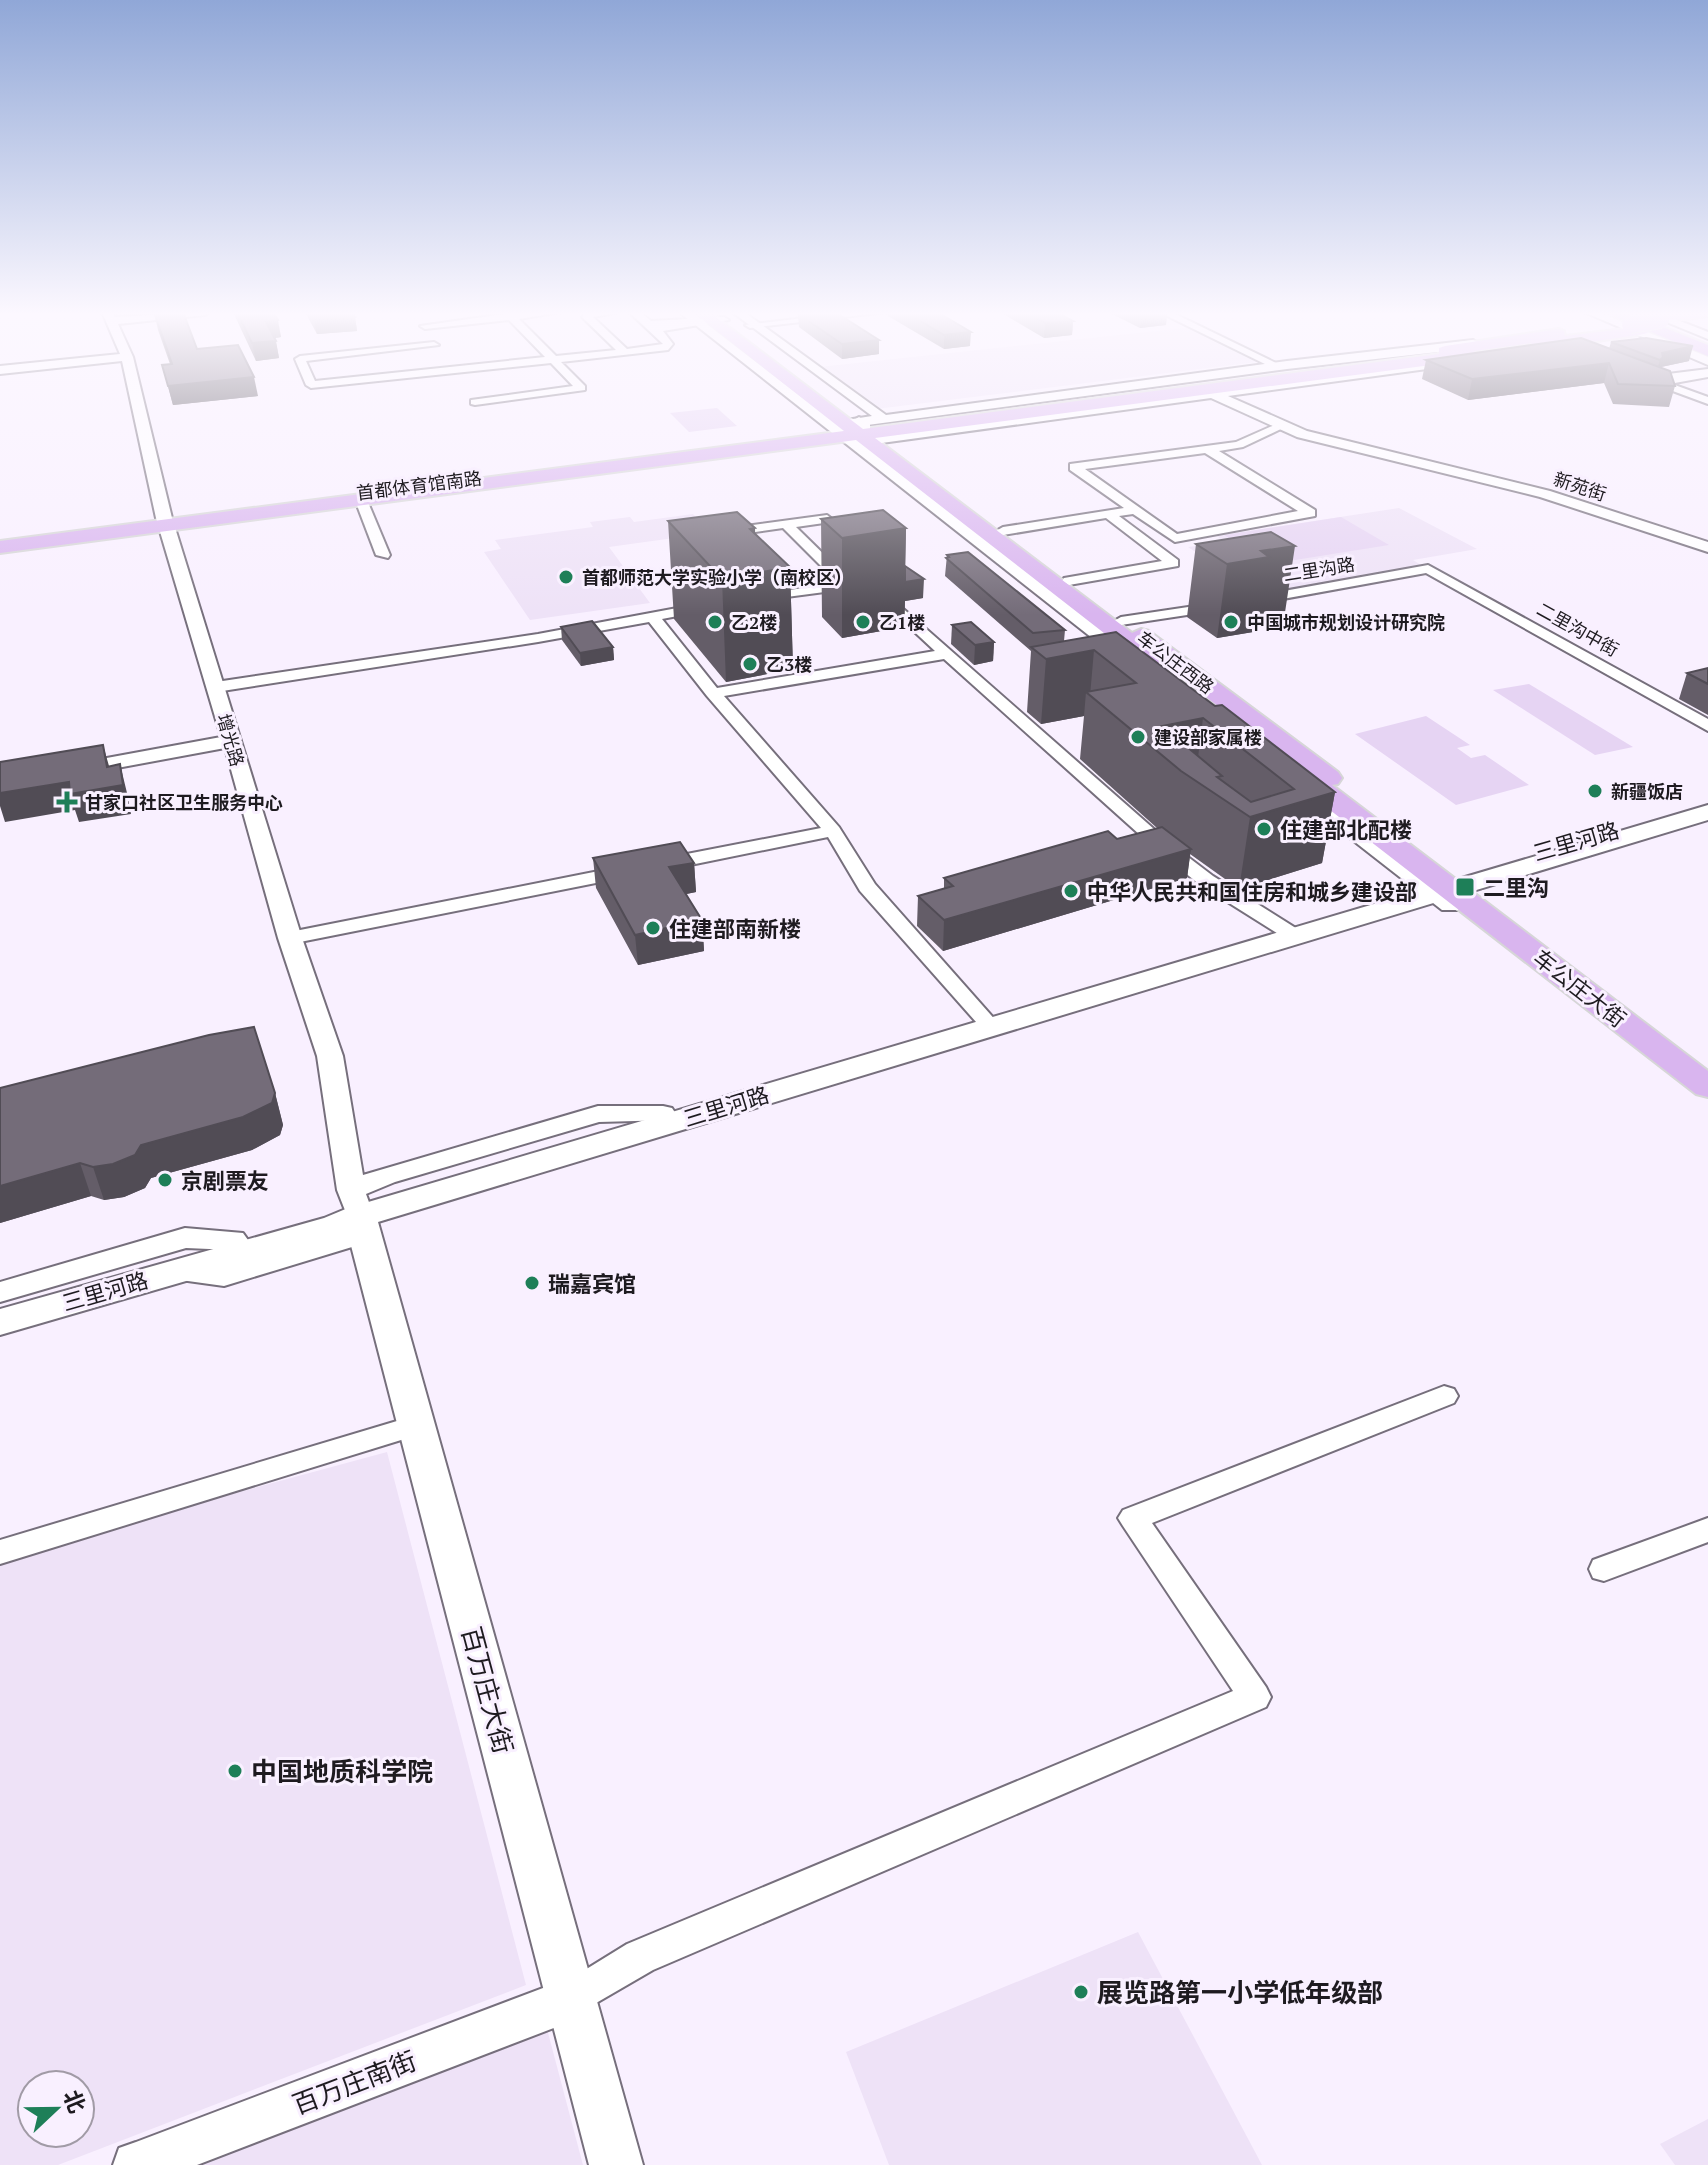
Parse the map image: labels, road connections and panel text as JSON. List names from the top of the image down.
{
  "streets": {
    "main road": [
      "首都体育馆南路",
      "车公庄西路",
      "三里河路",
      "车公庄大街",
      "百万庄大街"
    ],
    "street": [
      "新苑街",
      "二里沟路",
      "二里沟中街",
      "增光路",
      "百万庄南街"
    ]
  },
  "crossings": [
    ["首都体育馆南路", "车公庄西路"],
    ["首都体育馆南路", "增光路"],
    ["二里沟路", "二里沟中街"],
    ["二里沟路", "车公庄西路"],
    ["车公庄西路", "三里河路"],
    ["车公庄西路", "车公庄大街"],
    ["增光路", "三里河路"],
    ["增光路", "百万庄大街"],
    ["三里河路", "车公庄大街"],
    ["三里河路", "百万庄大街"],
    ["百万庄大街", "百万庄南街"]
  ],
  "places": {
    "other": [
      "首都师范大学实验小学（南校区）",
      "乙2楼",
      "乙1楼",
      "中国城市规划设计研究院",
      "乙3楼",
      "建设部家属楼",
      "新疆饭店",
      "住建部北配楼",
      "中华人民共和国住房和城乡建设部",
      "住建部南新楼",
      "京剧票友",
      "瑞嘉宾馆",
      "中国地质科学院",
      "展览路第一小学低年级部"
    ],
    "health": ["甘家口社区卫生服务中心"],
    "transit": ["二里沟"]
  },
  "north": "right"
}
